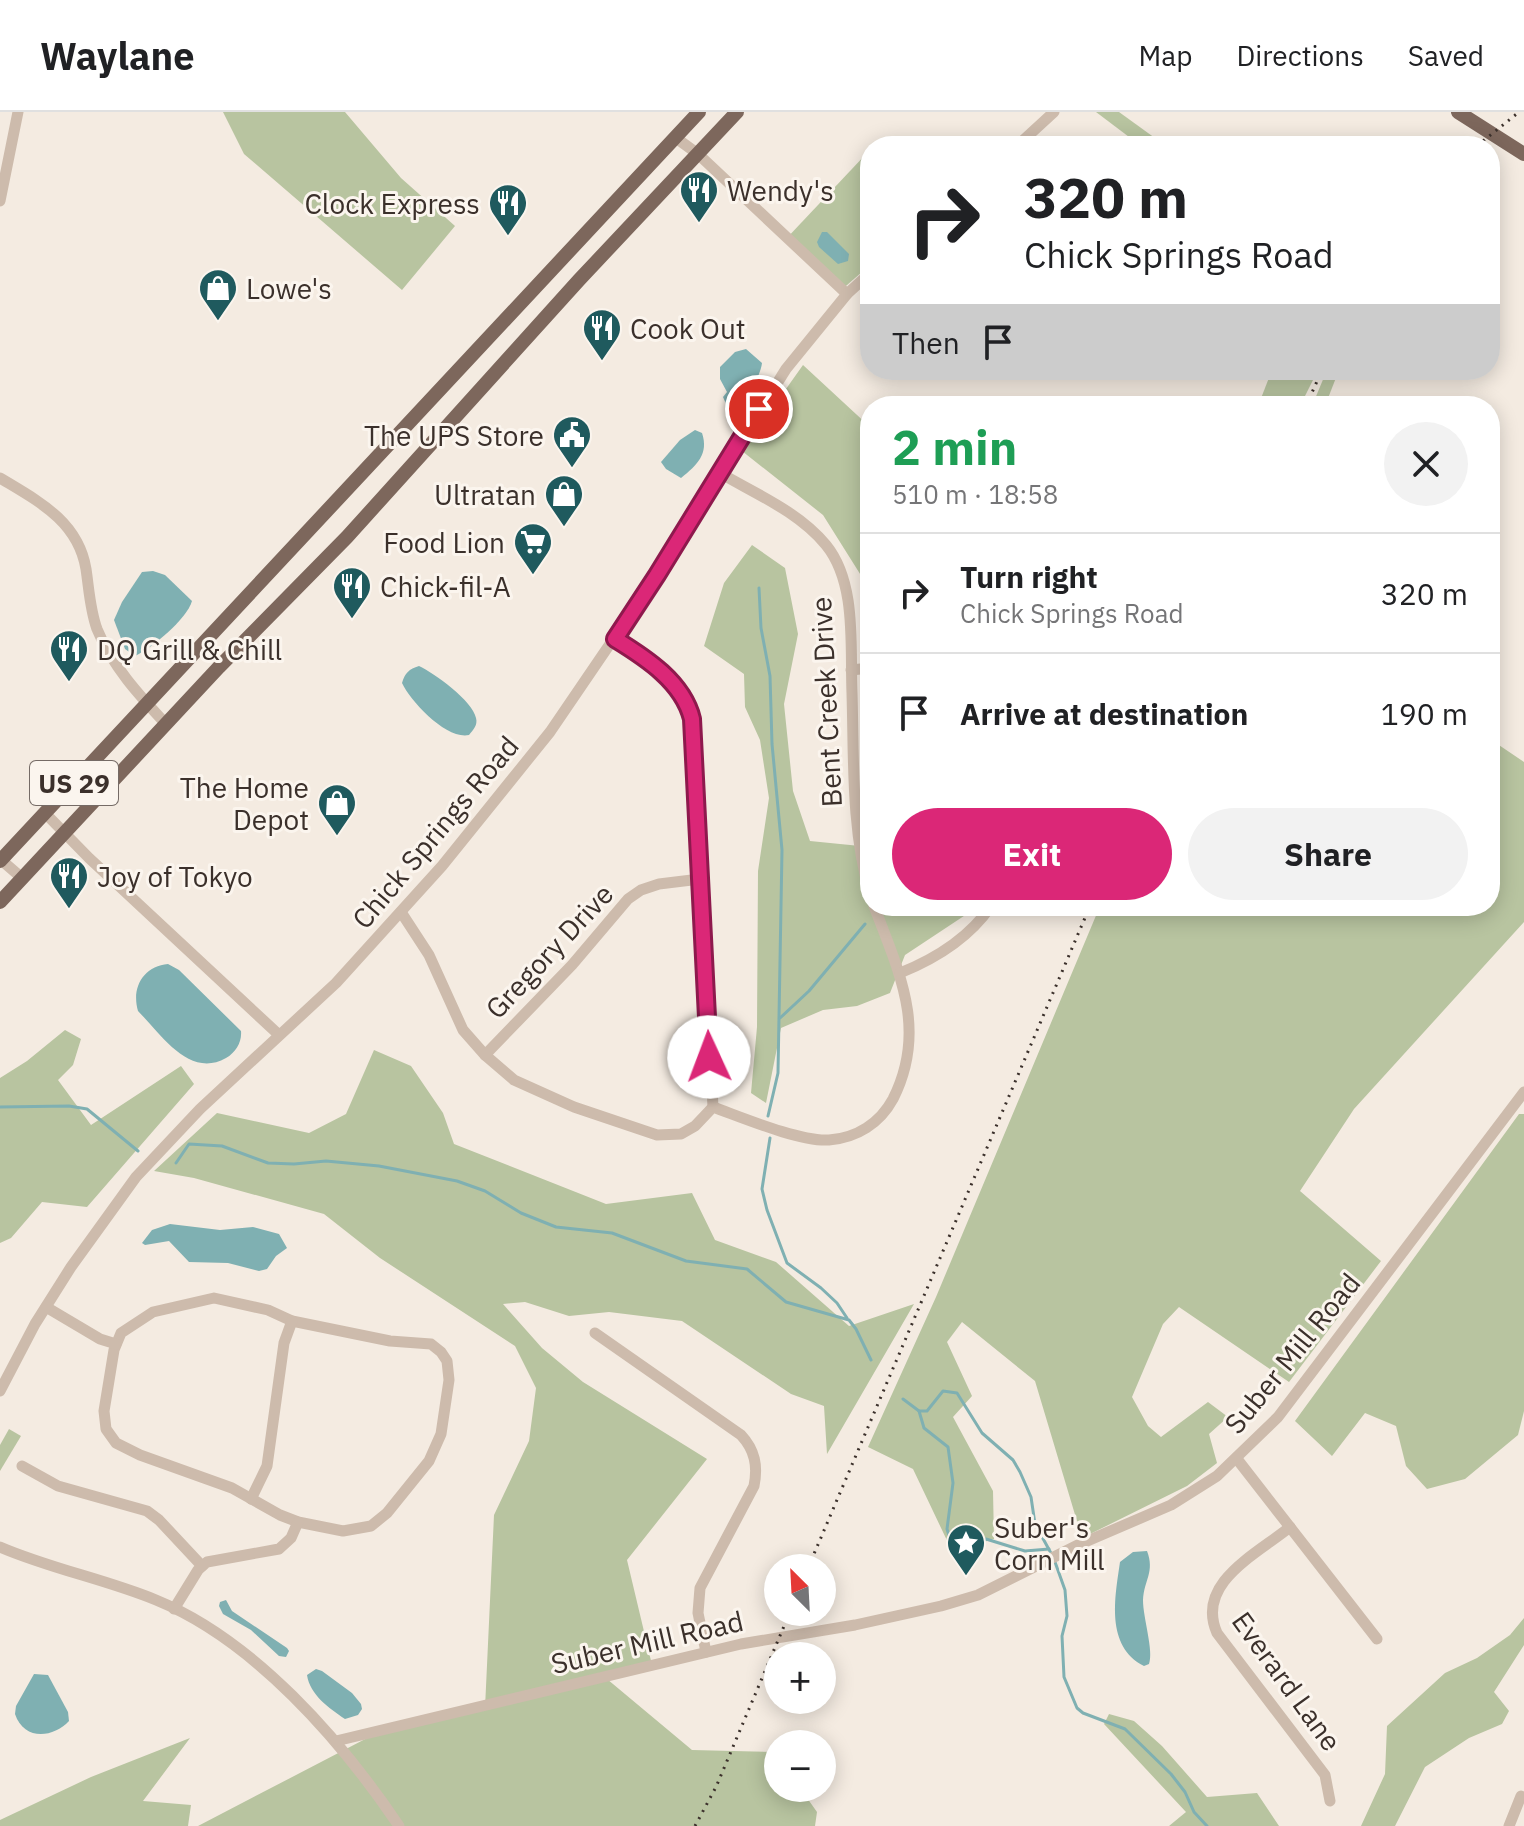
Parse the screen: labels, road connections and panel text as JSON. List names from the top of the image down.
{
  "streets": {
    "main road": ["US 29"],
    "street": [
      "Bent Creek Drive",
      "Chick Springs Road",
      "Gregory Drive",
      "Suber Mill Road",
      "Everard Lane"
    ]
  },
  "crossings": [
    ["Bent Creek Drive", "Chick Springs Road"]
  ],
  "places": {
    "restaurant": [
      "Wendy's",
      "Clock Express",
      "Cook Out",
      "Chick-fil-A",
      "DQ Grill & Chill",
      "Joy of Tokyo"
    ],
    "shop": ["Lowe's", "Ultratan", "The Home Depot"],
    "public building": ["The UPS Store"],
    "supermarket": ["Food Lion"],
    "place": ["Suber's Corn Mill"]
  },
  "north": "top left",
  "page": {
    "header": "Waylane",
    "nav": ["Map", "Directions", "Saved"],
    "turn": ["320 m", "Chick Springs Road"],
    "then": "Then",
    "heading": ["2 min", "510 m · 18:58"],
    "list": [
      {
        "name": "Turn right",
        "note": "Chick Springs Road",
        "value": "320 m"
      },
      {
        "name": "Arrive at destination",
        "value": "190 m"
      }
    ],
    "buttons": ["Exit", "Share"],
    "map_buttons": ["+", "−"]
  }
}
